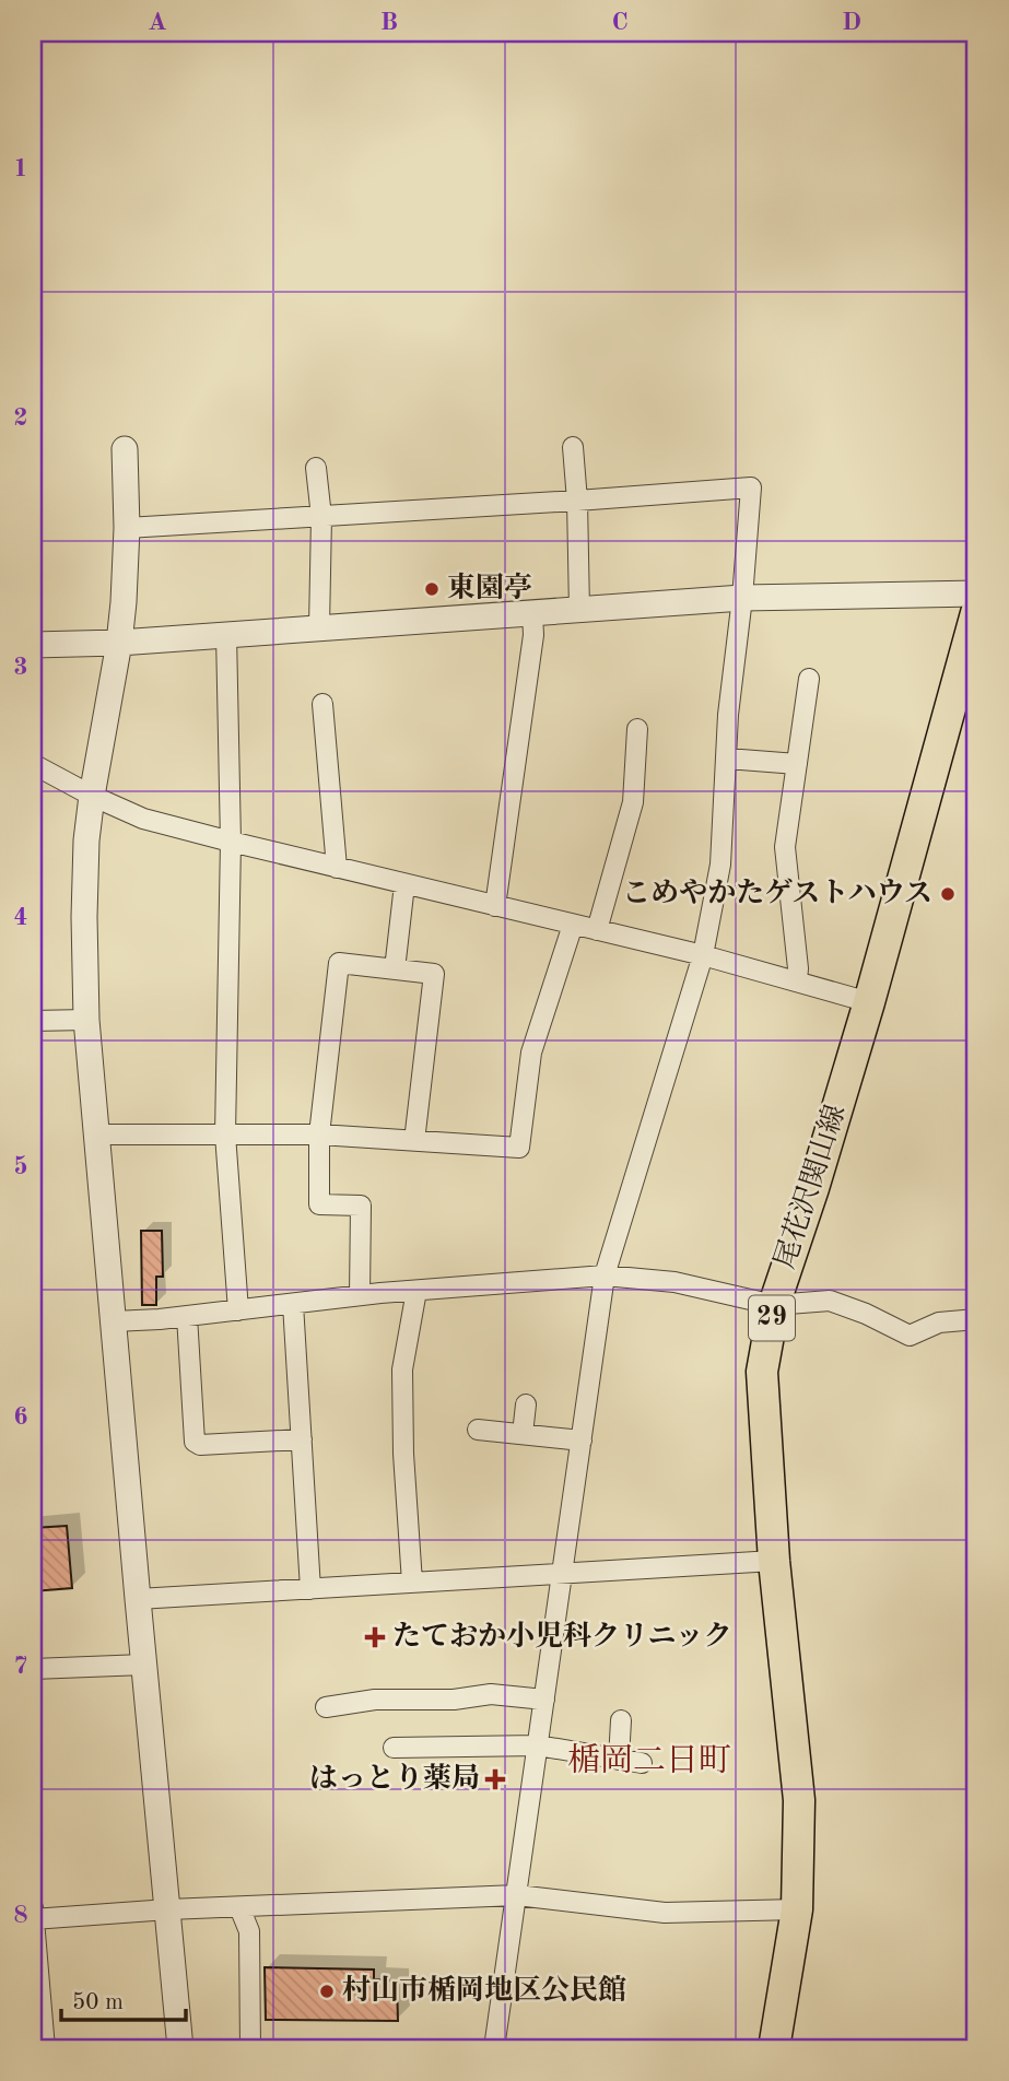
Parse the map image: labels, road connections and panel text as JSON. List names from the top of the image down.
{
  "streets": {
    "main road": ["尾花沢関山線", "29"]
  },
  "districts": ["楯岡二日町"],
  "places": {
    "other": ["東園亭", "こめやかたゲストハウス", "村山市楯岡地区公民館"],
    "health": ["たておか小児科クリニック", "はっとり薬局"]
  },
  "scale_bar": "50 m",
  "grid": {
    "columns": [
      "A",
      "B",
      "C",
      "D"
    ],
    "rows": [
      "1",
      "2",
      "3",
      "4",
      "5",
      "6",
      "7",
      "8"
    ]
  }
}
